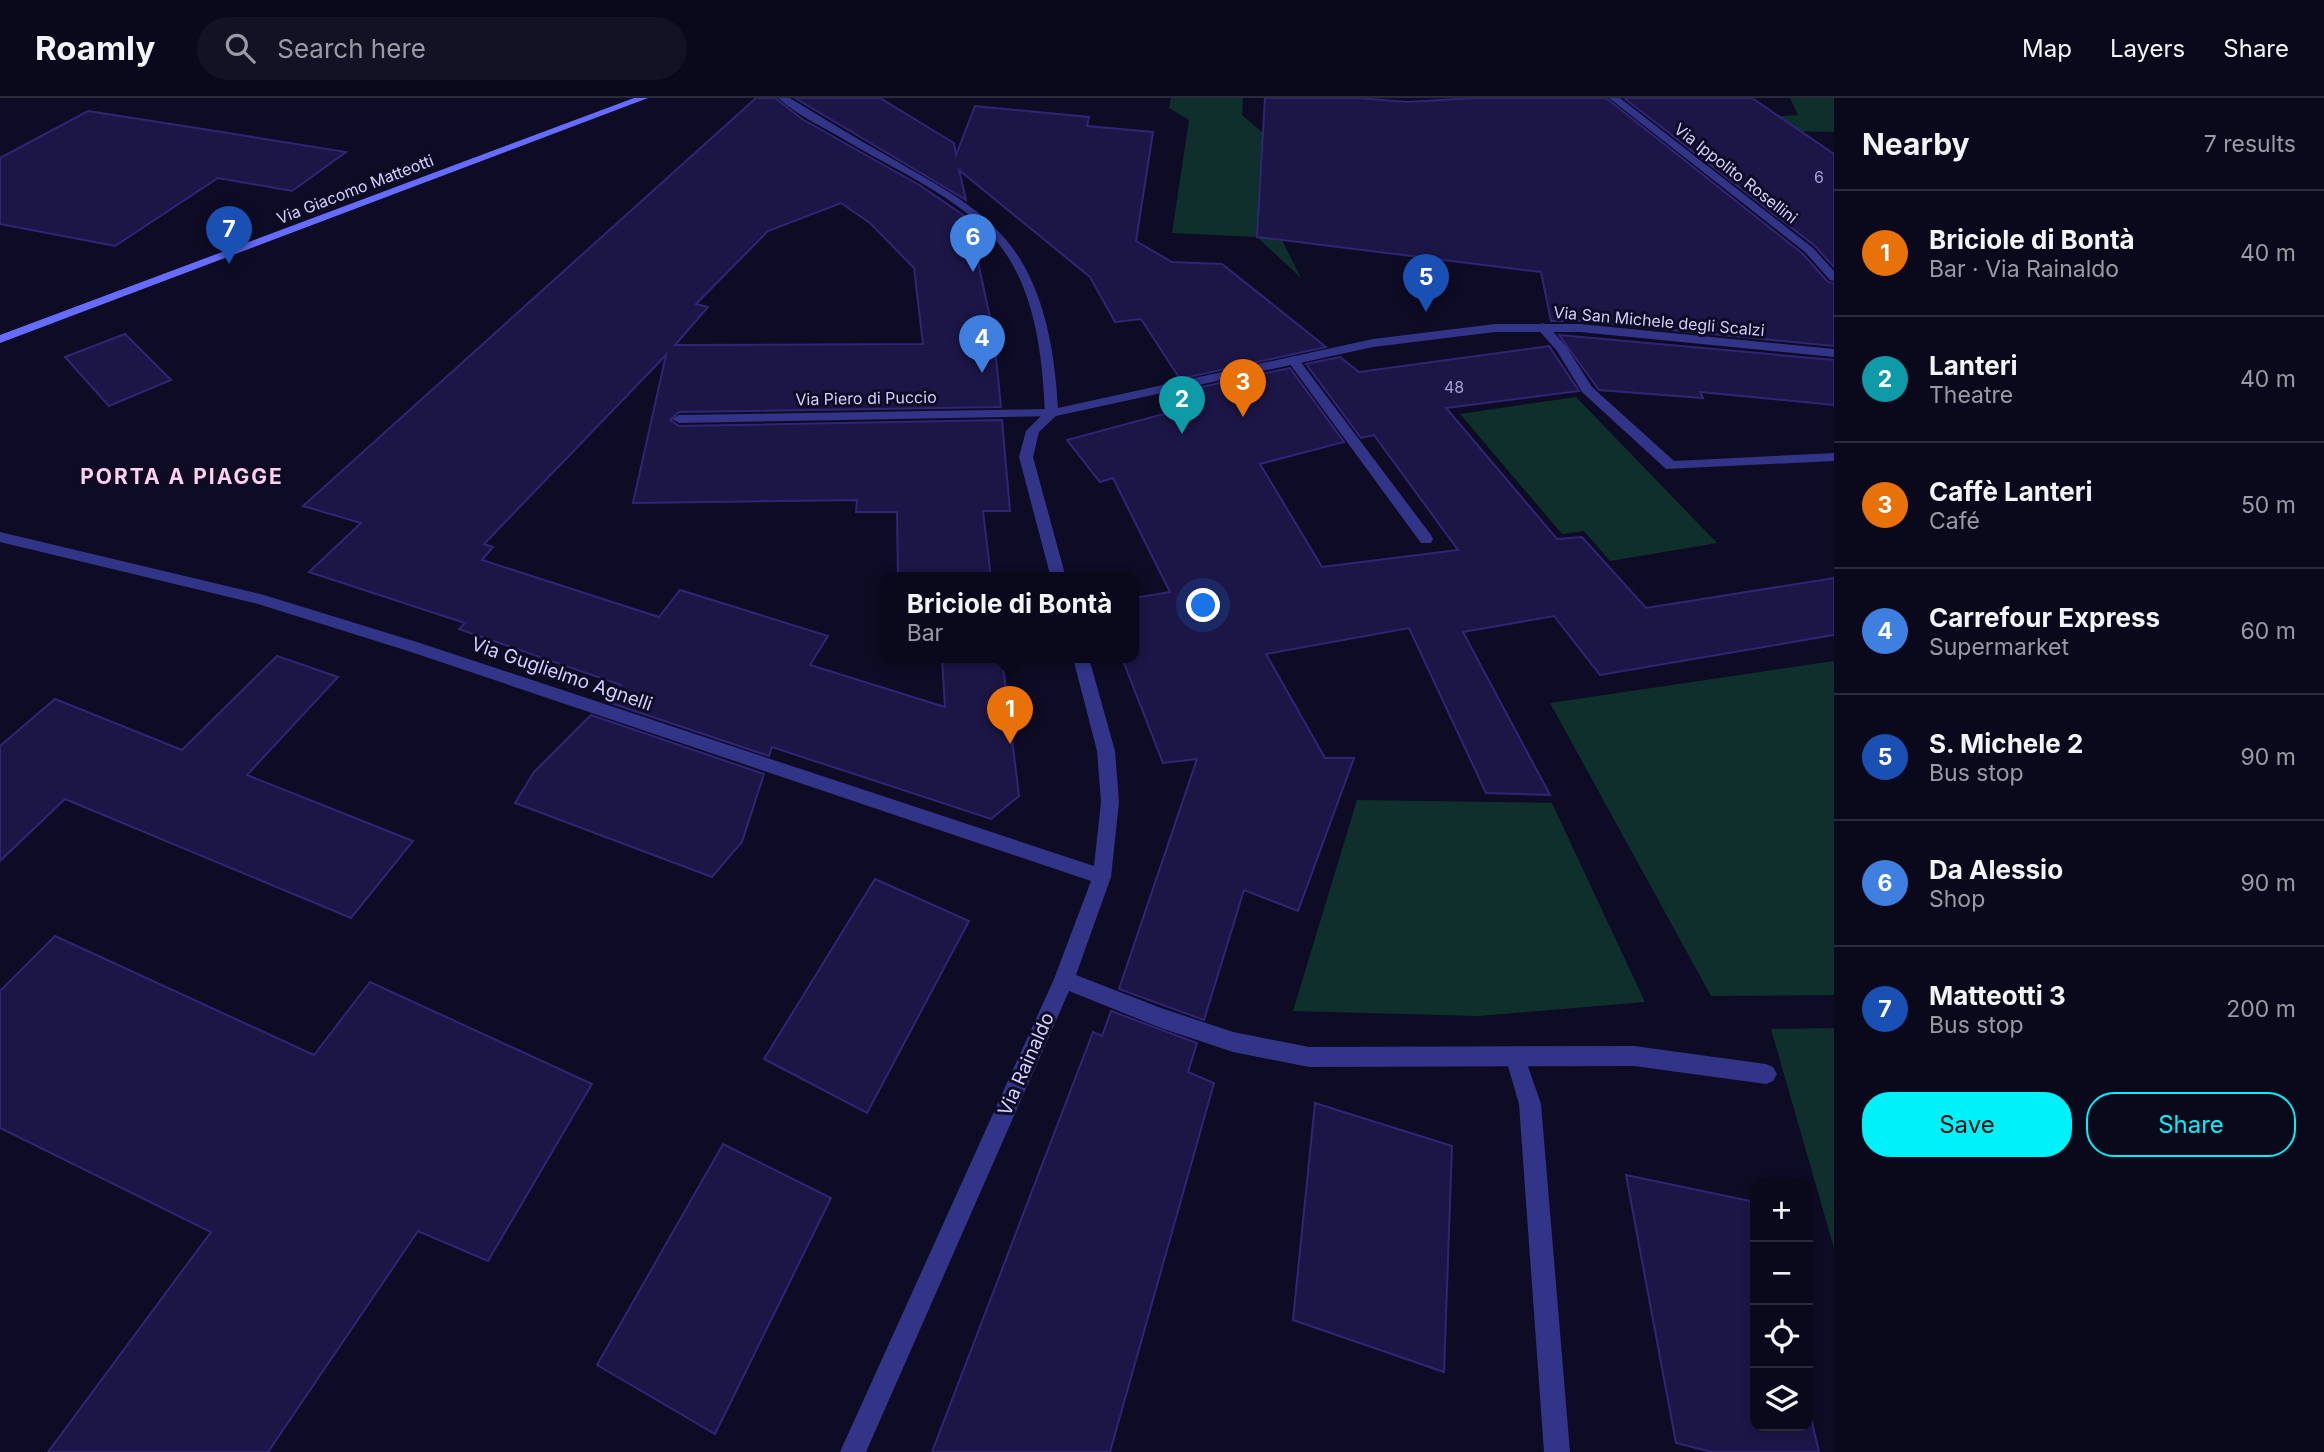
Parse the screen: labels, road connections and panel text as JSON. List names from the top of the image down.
{
  "streets": {
    "main road": ["Via Giacomo Matteotti"],
    "street": [
      "Via Ippolito Rosellini",
      "Via San Michele degli Scalzi",
      "Via Piero di Puccio",
      "Via Guglielmo Agnelli",
      "Via Rainaldo"
    ]
  },
  "crossings": [
    ["Via San Michele degli Scalzi", "Via Piero di Puccio"],
    ["Via Guglielmo Agnelli", "Via Rainaldo"]
  ],
  "districts": ["PORTA A PIAGGE"],
  "house_numbers": ["6", "48"],
  "page": {
    "header": "Roamly",
    "search": "Search here",
    "nav": ["Map", "Layers", "Share"],
    "heading": ["Nearby", "7 results"],
    "list": [
      {
        "mark": "1",
        "name": "Briciole di Bontà",
        "note": "Bar · Via Rainaldo",
        "value": "40 m"
      },
      {
        "mark": "2",
        "name": "Lanteri",
        "note": "Theatre",
        "value": "40 m"
      },
      {
        "mark": "3",
        "name": "Caffè Lanteri",
        "note": "Café",
        "value": "50 m"
      },
      {
        "mark": "4",
        "name": "Carrefour Express",
        "note": "Supermarket",
        "value": "60 m"
      },
      {
        "mark": "5",
        "name": "S. Michele 2",
        "note": "Bus stop",
        "value": "90 m"
      },
      {
        "mark": "6",
        "name": "Da Alessio",
        "note": "Shop",
        "value": "90 m"
      },
      {
        "mark": "7",
        "name": "Matteotti 3",
        "note": "Bus stop",
        "value": "200 m"
      }
    ],
    "pins": [
      "7",
      "6",
      "5",
      "4",
      "3",
      "2",
      "1"
    ],
    "popup": ["Briciole di Bontà", "Bar"],
    "buttons": ["Save", "Share"],
    "map_buttons": ["+", "−"]
  }
}
